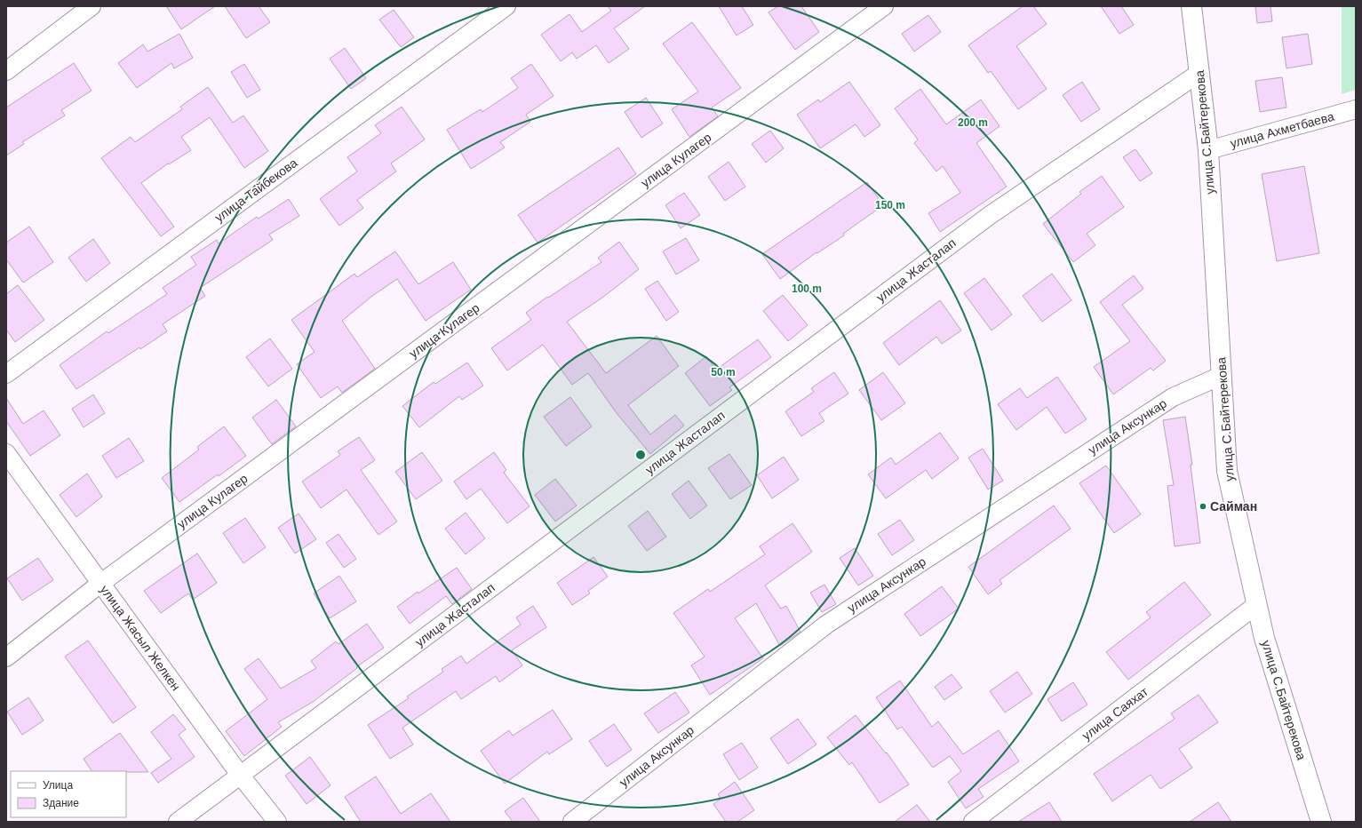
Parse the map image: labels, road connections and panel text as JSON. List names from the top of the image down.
{
  "streets": {
    "main road": ["улица С.Байтерекова"],
    "street": [
      "улица Ахметбаева",
      "улица Кулагер",
      "улица Тайбекова",
      "улица Жасталап",
      "улица Аксункар",
      "улица Жасыл Желкен",
      "улица Саяхат"
    ]
  },
  "crossings": [
    ["улица Ахметбаева", "улица С.Байтерекова"],
    ["улица С.Байтерекова", "улица Жасталап"],
    ["улица С.Байтерекова", "улица Аксункар"],
    ["улица С.Байтерекова", "улица Саяхат"],
    ["улица Кулагер", "улица Жасыл Желкен"],
    ["улица Жасталап", "улица Жасыл Желкен"]
  ],
  "places": ["Сайман"],
  "legend": ["Улица", "Здание"],
  "rings": [
    "200 m",
    "150 m",
    "100 m",
    "50 m"
  ]
}
